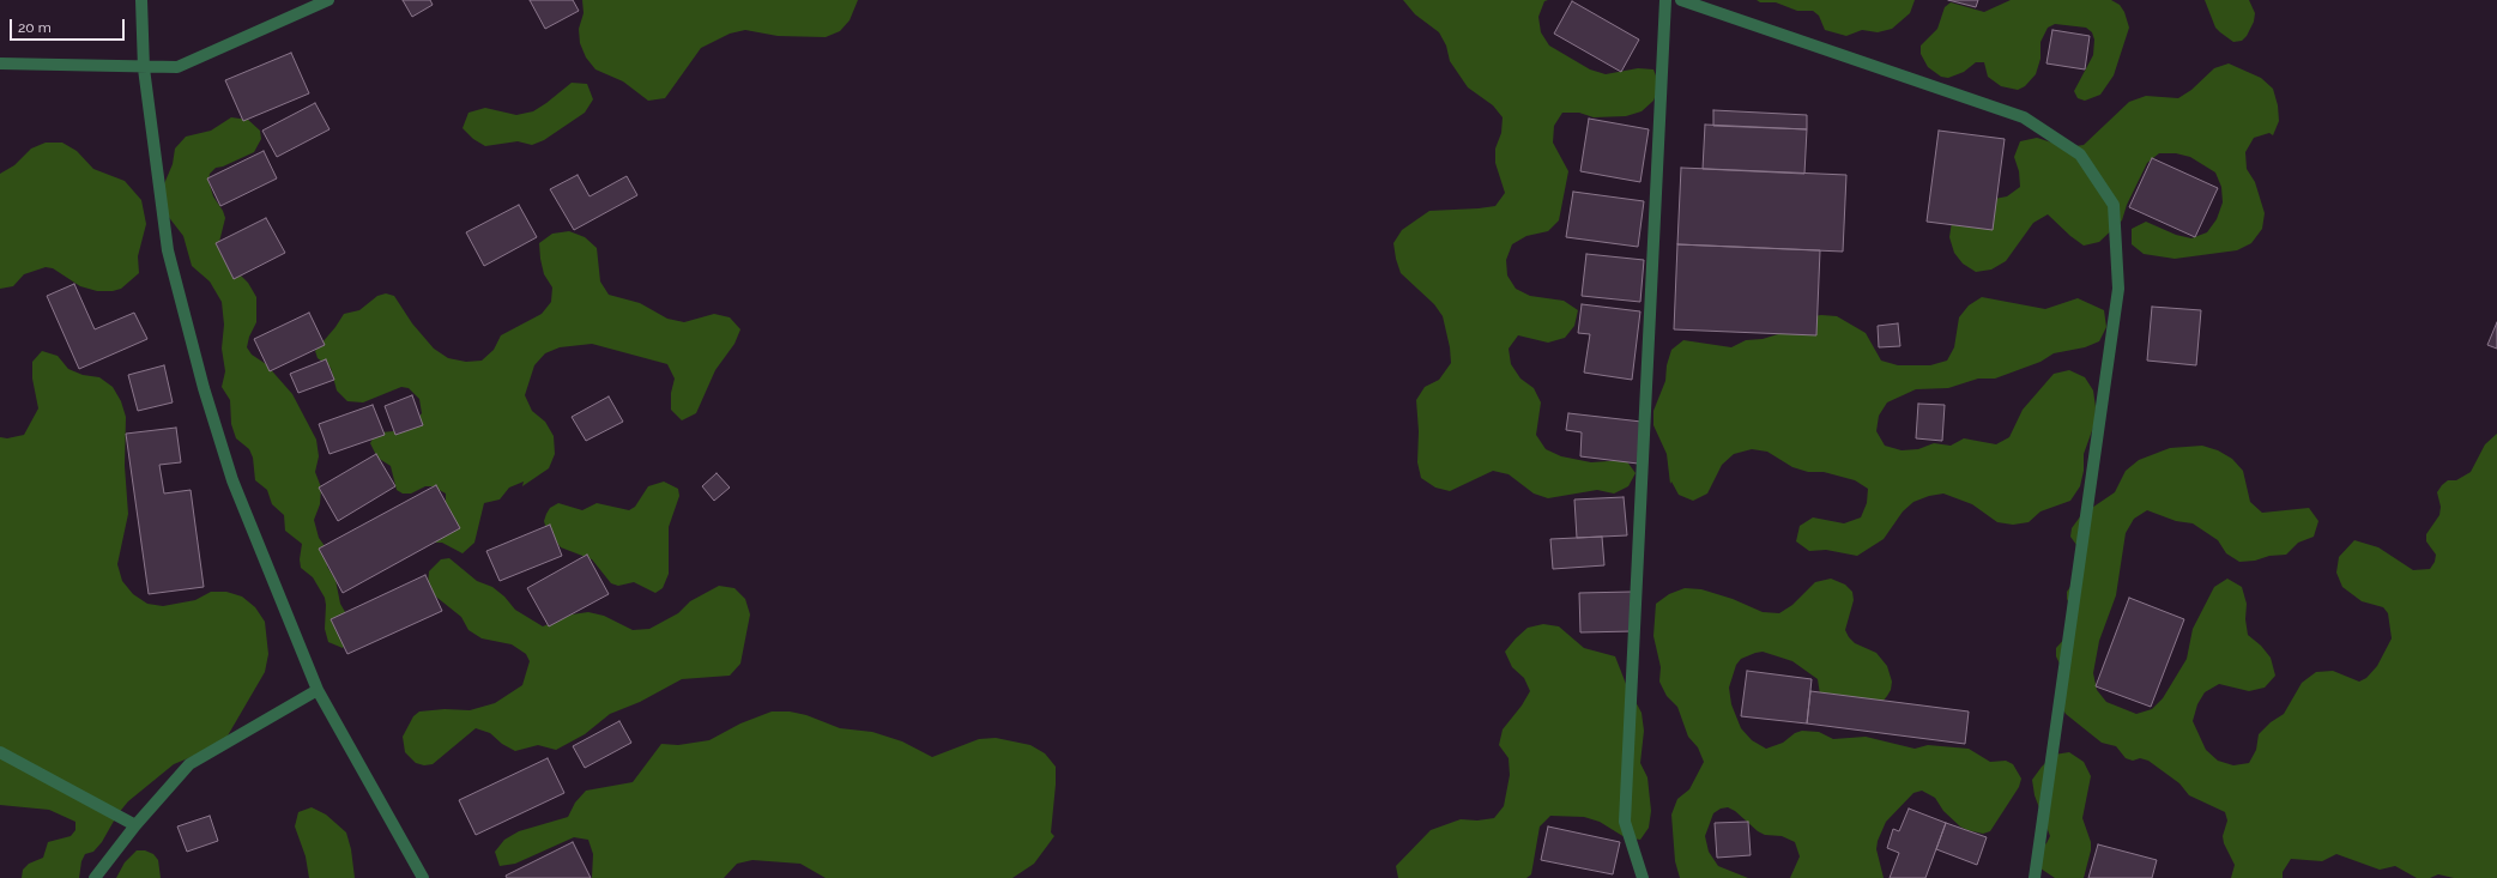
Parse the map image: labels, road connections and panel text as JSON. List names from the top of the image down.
{
  "scale_bar": "20 m"
}
